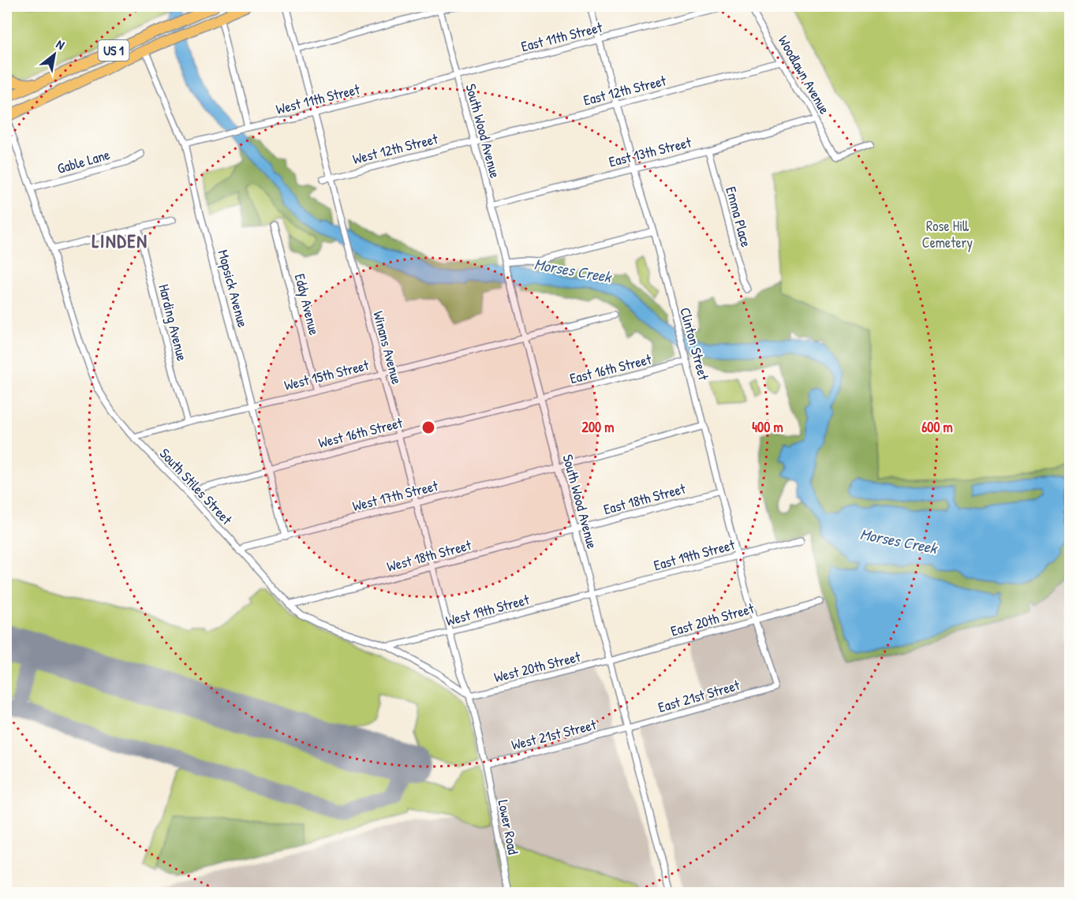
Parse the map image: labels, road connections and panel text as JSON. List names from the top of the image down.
{
  "streets": {
    "highway": ["US 1"],
    "street": [
      "East 11th Street",
      "Woodlawn Avenue",
      "East 12th Street",
      "West 11th Street",
      "South Wood Avenue",
      "West 12th Street",
      "East 13th Street",
      "Gable Lane",
      "Emma Place",
      "Mopsick Avenue",
      "Eddy Avenue",
      "Harding Avenue",
      "Clinton Street",
      "Winans Avenue",
      "East 16th Street",
      "West 15th Street",
      "West 16th Street",
      "South Stiles Street",
      "West 17th Street",
      "East 18th Street",
      "East 19th Street",
      "West 18th Street",
      "West 19th Street",
      "East 20th Street",
      "West 20th Street",
      "East 21st Street",
      "West 21st Street",
      "Lower Road"
    ]
  },
  "crossings": [
    ["East 11th Street", "West 11th Street"],
    ["East 11th Street", "South Wood Avenue"],
    ["East 11th Street", "Clinton Street"],
    ["US 1", "Mopsick Avenue"],
    ["US 1", "South Stiles Street"],
    ["Woodlawn Avenue", "East 12th Street"],
    ["Woodlawn Avenue", "East 13th Street"],
    ["East 12th Street", "South Wood Avenue"],
    ["East 12th Street", "West 12th Street"],
    ["East 12th Street", "Clinton Street"],
    ["West 11th Street", "South Wood Avenue"],
    ["West 11th Street", "Mopsick Avenue"],
    ["West 11th Street", "Winans Avenue"],
    ["South Wood Avenue", "West 12th Street"],
    ["South Wood Avenue", "East 13th Street"],
    ["South Wood Avenue", "East 16th Street"],
    ["South Wood Avenue", "West 15th Street"],
    ["South Wood Avenue", "West 16th Street"],
    ["South Wood Avenue", "West 17th Street"],
    ["South Wood Avenue", "East 18th Street"],
    ["South Wood Avenue", "East 19th Street"],
    ["South Wood Avenue", "West 18th Street"],
    ["South Wood Avenue", "West 19th Street"],
    ["South Wood Avenue", "East 20th Street"],
    ["South Wood Avenue", "West 20th Street"],
    ["South Wood Avenue", "East 21st Street"],
    ["South Wood Avenue", "West 21st Street"],
    ["West 12th Street", "Winans Avenue"],
    ["East 13th Street", "Emma Place"],
    ["East 13th Street", "Clinton Street"],
    ["Gable Lane", "South Stiles Street"],
    ["Mopsick Avenue", "West 15th Street"],
    ["Mopsick Avenue", "West 16th Street"],
    ["Mopsick Avenue", "West 17th Street"],
    ["Eddy Avenue", "West 15th Street"],
    ["Harding Avenue", "West 15th Street"],
    ["Clinton Street", "East 16th Street"],
    ["Clinton Street", "West 17th Street"],
    ["Clinton Street", "East 18th Street"],
    ["Clinton Street", "East 19th Street"],
    ["Clinton Street", "East 20th Street"],
    ["Clinton Street", "East 21st Street"],
    ["Winans Avenue", "West 15th Street"],
    ["Winans Avenue", "West 16th Street"],
    ["Winans Avenue", "South Stiles Street"],
    ["Winans Avenue", "West 17th Street"],
    ["Winans Avenue", "West 18th Street"],
    ["Winans Avenue", "West 19th Street"],
    ["Winans Avenue", "West 20th Street"],
    ["East 16th Street", "West 16th Street"],
    ["West 15th Street", "South Stiles Street"],
    ["West 16th Street", "South Stiles Street"],
    ["South Stiles Street", "West 17th Street"],
    ["South Stiles Street", "West 18th Street"],
    ["South Stiles Street", "West 19th Street"],
    ["South Stiles Street", "West 20th Street"],
    ["East 18th Street", "West 18th Street"],
    ["East 19th Street", "West 19th Street"],
    ["East 20th Street", "West 20th Street"],
    ["East 21st Street", "West 21st Street"],
    ["West 21st Street", "Lower Road"]
  ],
  "districts": ["LINDEN"],
  "water": ["Morses Creek"],
  "parks": ["Rose Hill Cemetery"],
  "north": "top right",
  "rings": ["200 m", "400 m", "600 m"]
}
